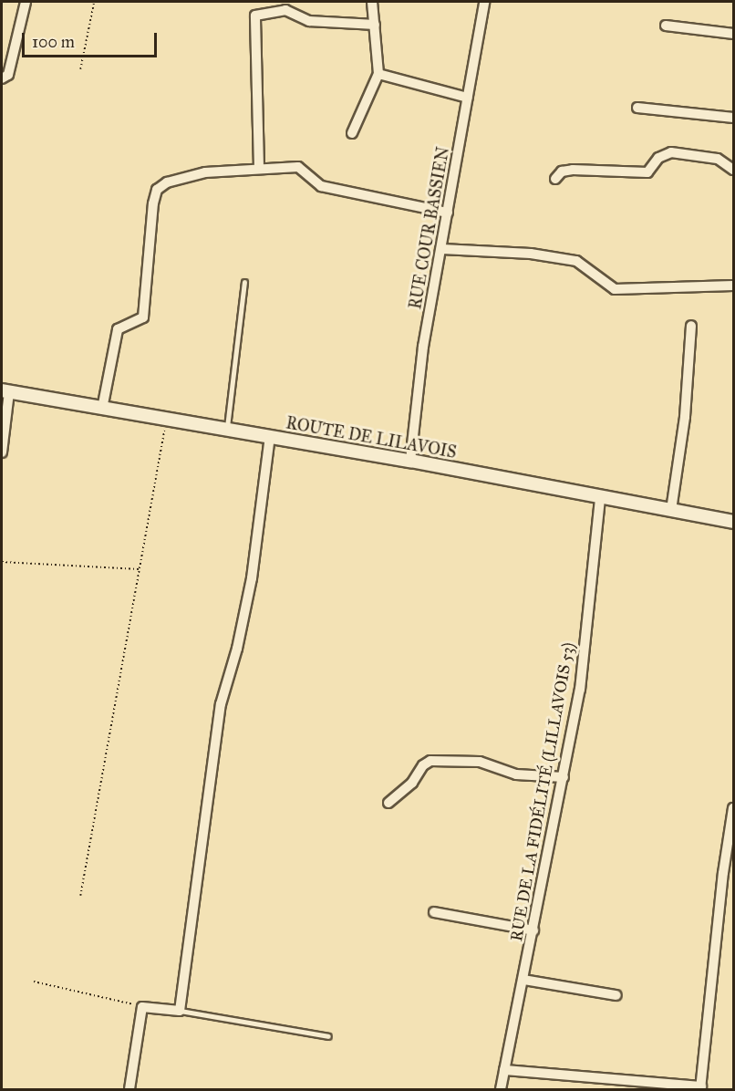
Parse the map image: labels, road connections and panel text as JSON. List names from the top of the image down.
{
  "streets": {
    "main road": ["ROUTE DE LILAVOIS"],
    "street": ["RUE COUR BASSIEN", "RUE DE LA FIDÉLITÉ (LILLAVOIS 53)"]
  },
  "crossings": [
    ["RUE COUR BASSIEN", "ROUTE DE LILAVOIS"],
    ["ROUTE DE LILAVOIS", "RUE DE LA FIDÉLITÉ (LILLAVOIS 53)"]
  ],
  "scale_bar": "100 m"
}
